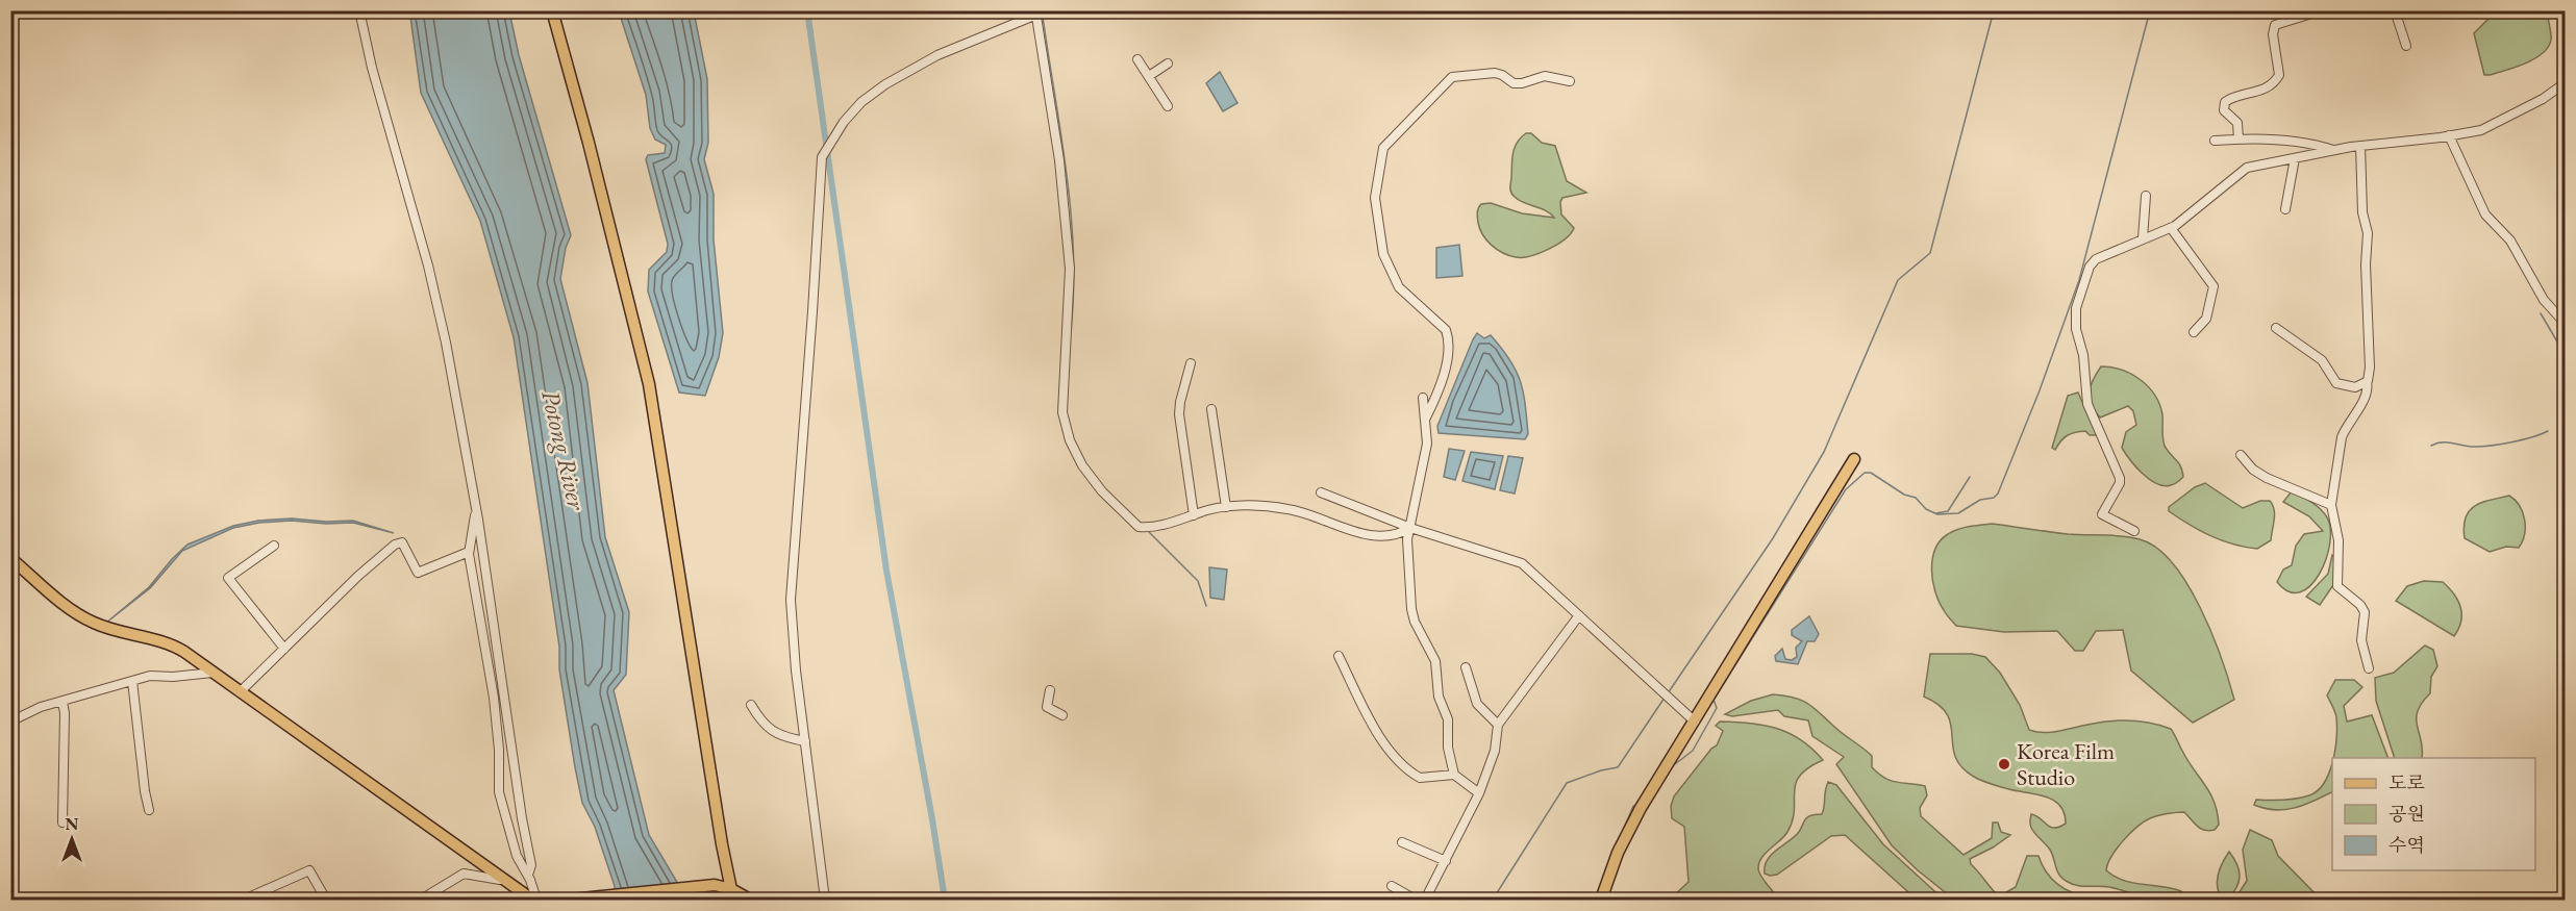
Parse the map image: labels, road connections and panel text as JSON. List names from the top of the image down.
{
  "water": ["Potong River"],
  "places": ["Korea Film Studio"],
  "legend": ["도로", "공원", "수역"],
  "north": "top"
}
